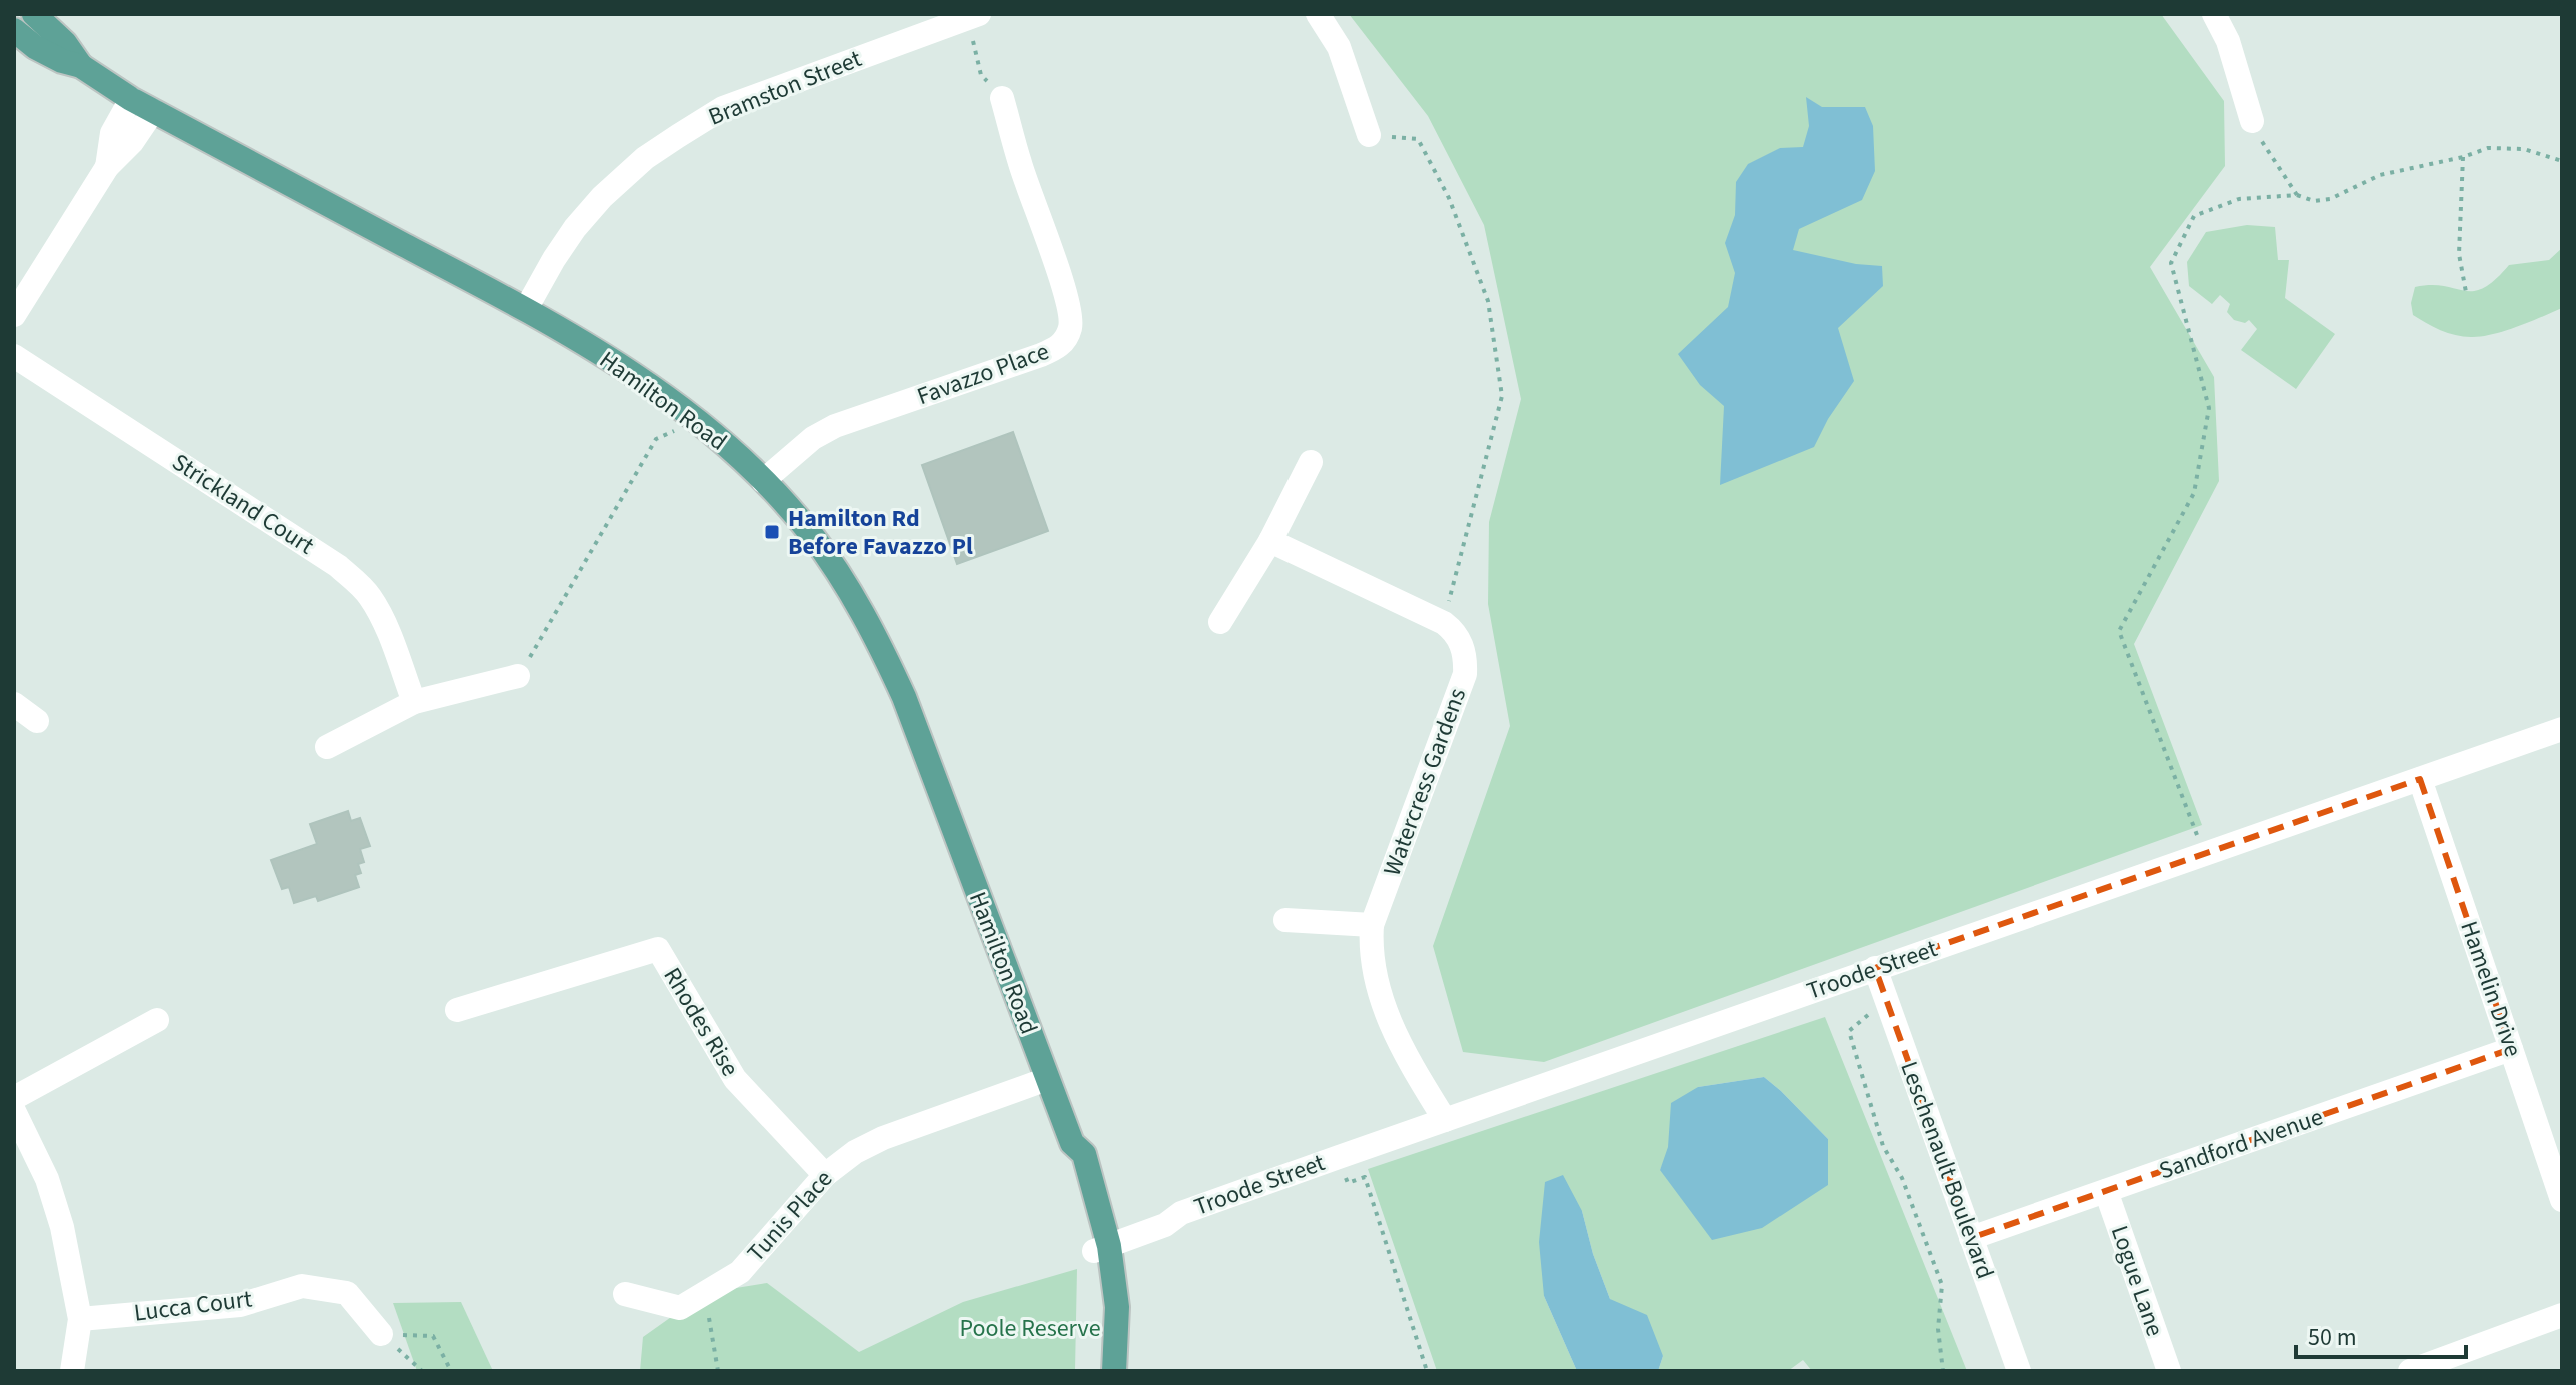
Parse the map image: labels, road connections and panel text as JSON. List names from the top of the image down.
{
  "streets": {
    "main road": ["Hamilton Road"],
    "street": [
      "Bramston Street",
      "Favazzo Place",
      "Strickland Court",
      "Watercress Gardens",
      "Troode Street",
      "Hamelin Drive",
      "Rhodes Rise",
      "Sandford Avenue",
      "Leschenault Boulevard",
      "Tunis Place",
      "Logue Lane",
      "Lucca Court"
    ]
  },
  "crossings": [
    ["Bramston Street", "Hamilton Road"],
    ["Favazzo Place", "Hamilton Road"],
    ["Hamilton Road", "Troode Street"],
    ["Hamilton Road", "Tunis Place"],
    ["Watercress Gardens", "Troode Street"],
    ["Troode Street", "Hamelin Drive"],
    ["Troode Street", "Leschenault Boulevard"],
    ["Hamelin Drive", "Sandford Avenue"],
    ["Rhodes Rise", "Tunis Place"],
    ["Sandford Avenue", "Leschenault Boulevard"],
    ["Sandford Avenue", "Logue Lane"]
  ],
  "parks": ["Poole Reserve"],
  "places": {
    "transit": ["Hamilton Rd Before Favazzo Pl"]
  },
  "scale_bar": "50 m"
}
